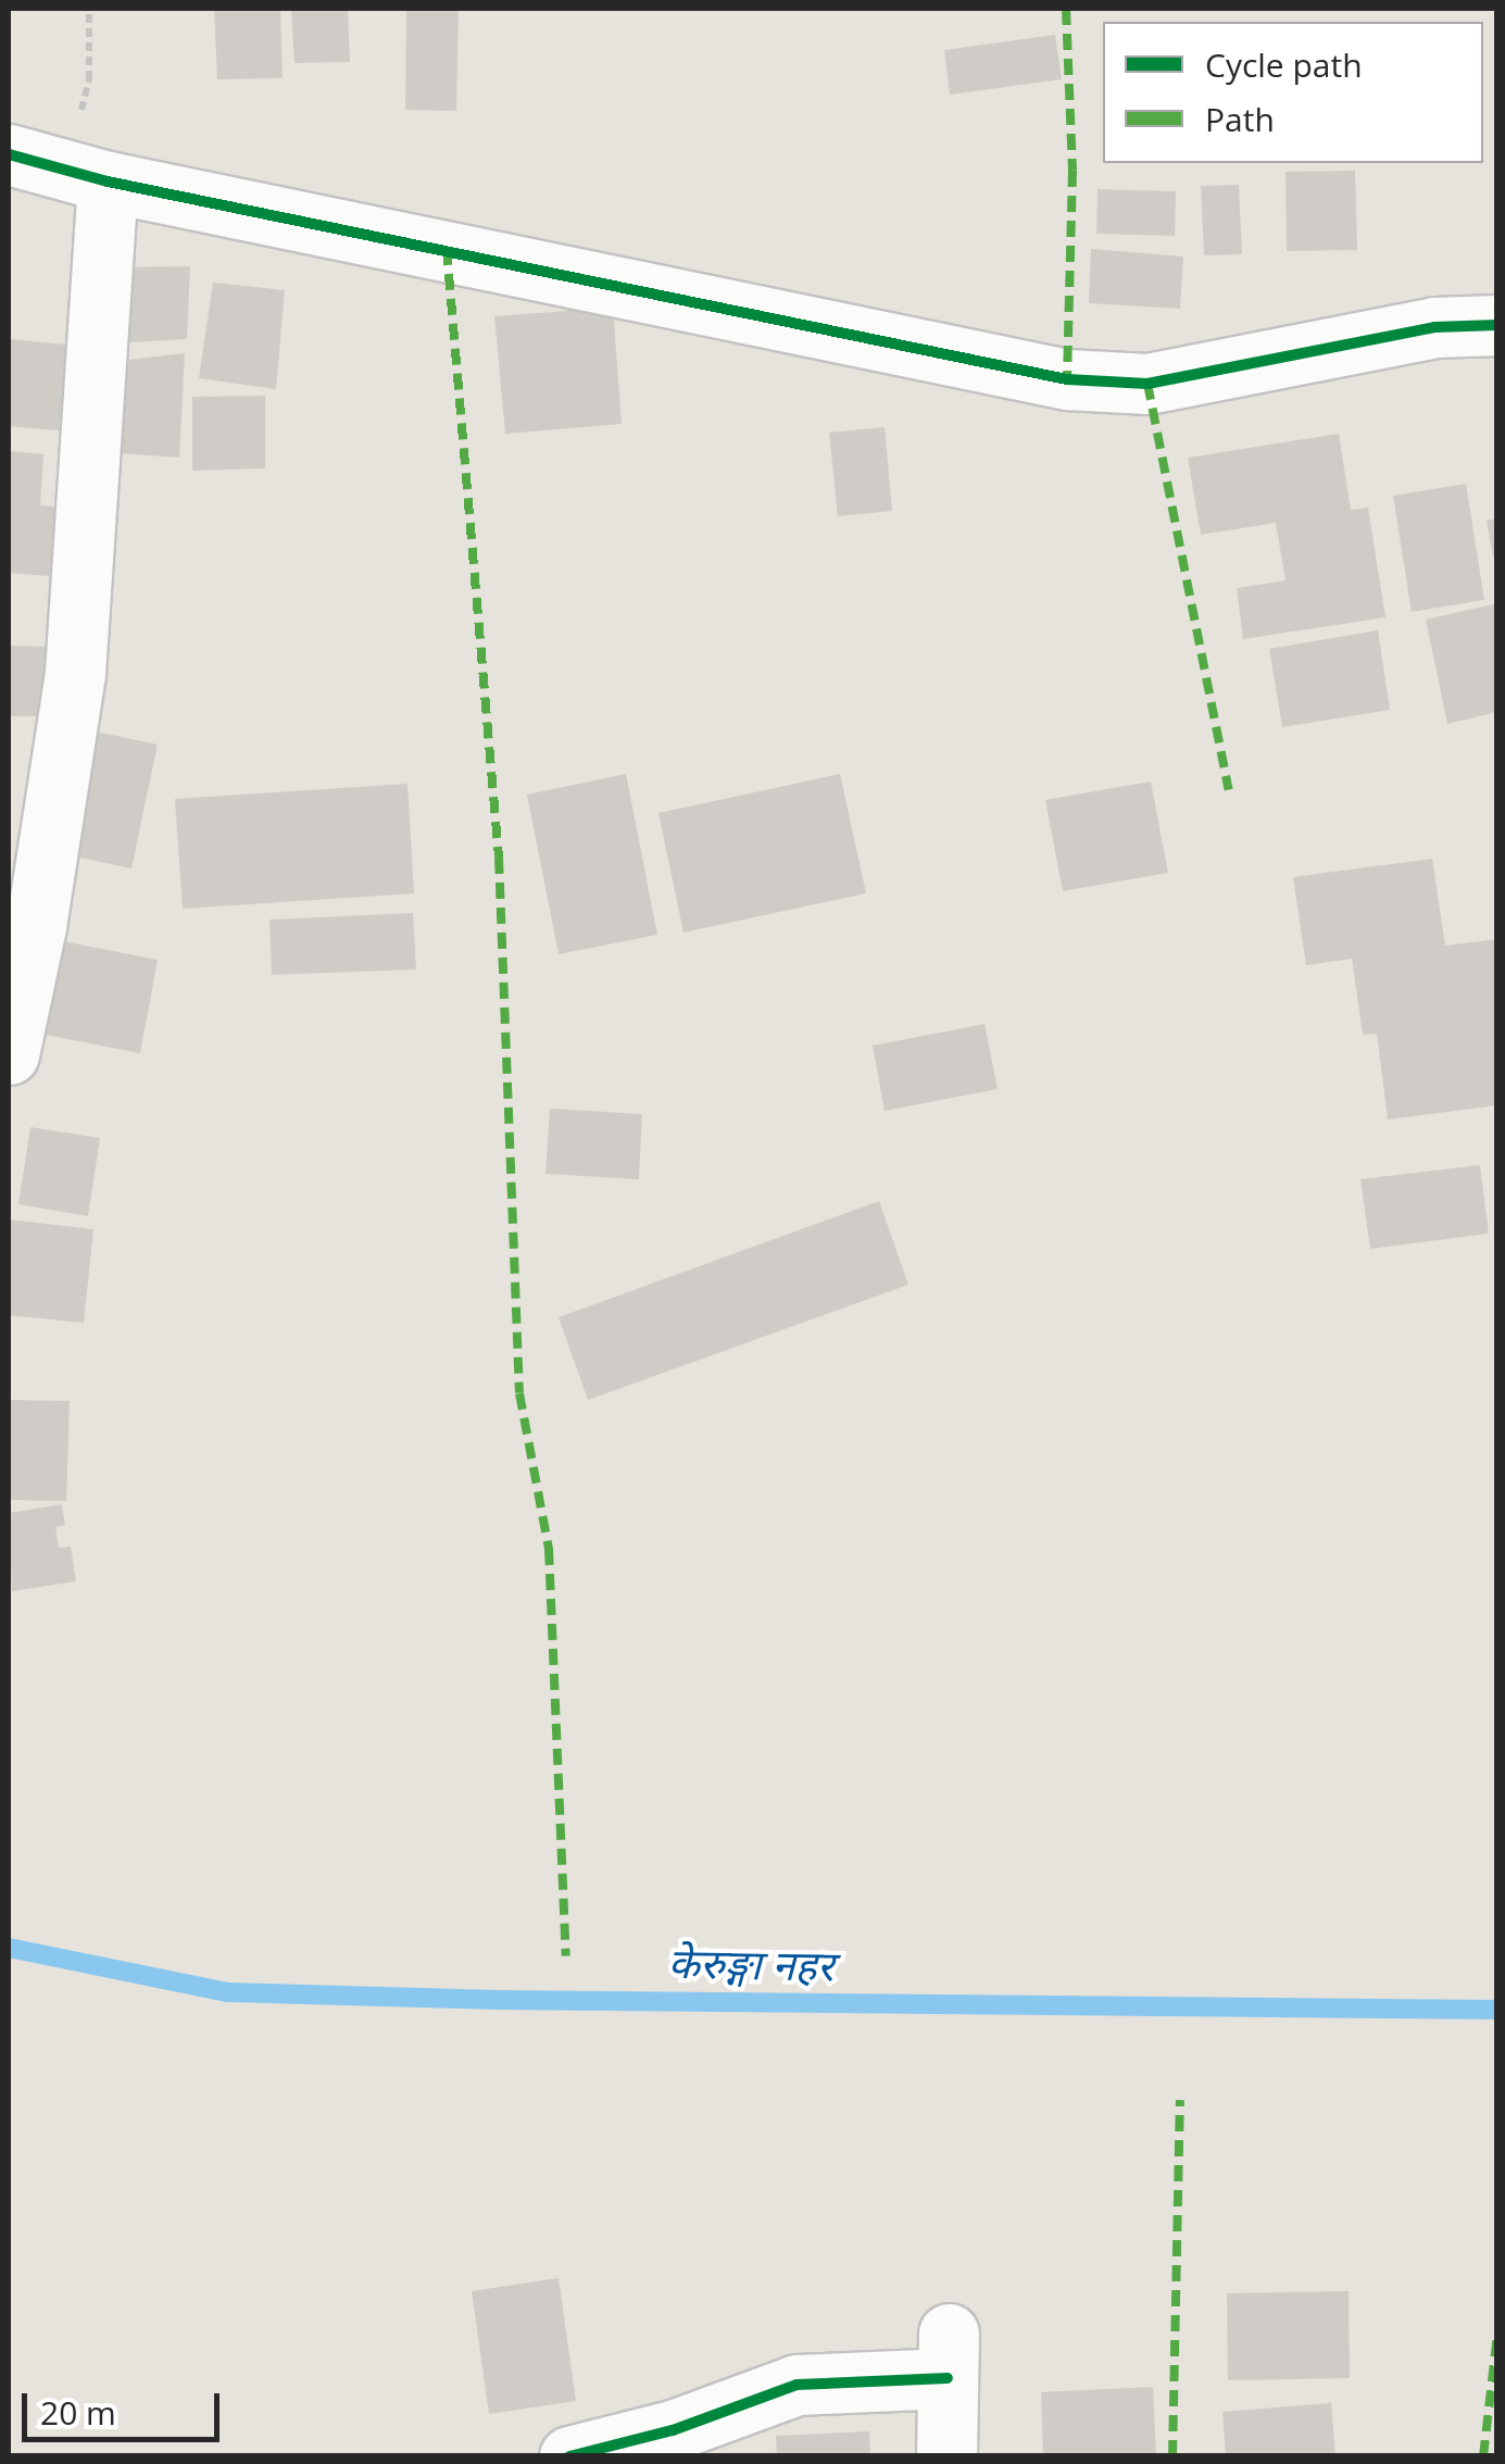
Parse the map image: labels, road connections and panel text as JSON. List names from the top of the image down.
{
  "water": ["केेरुङ्गा नहर"],
  "legend": ["Cycle path", "Path"],
  "scale_bar": "20 m"
}
